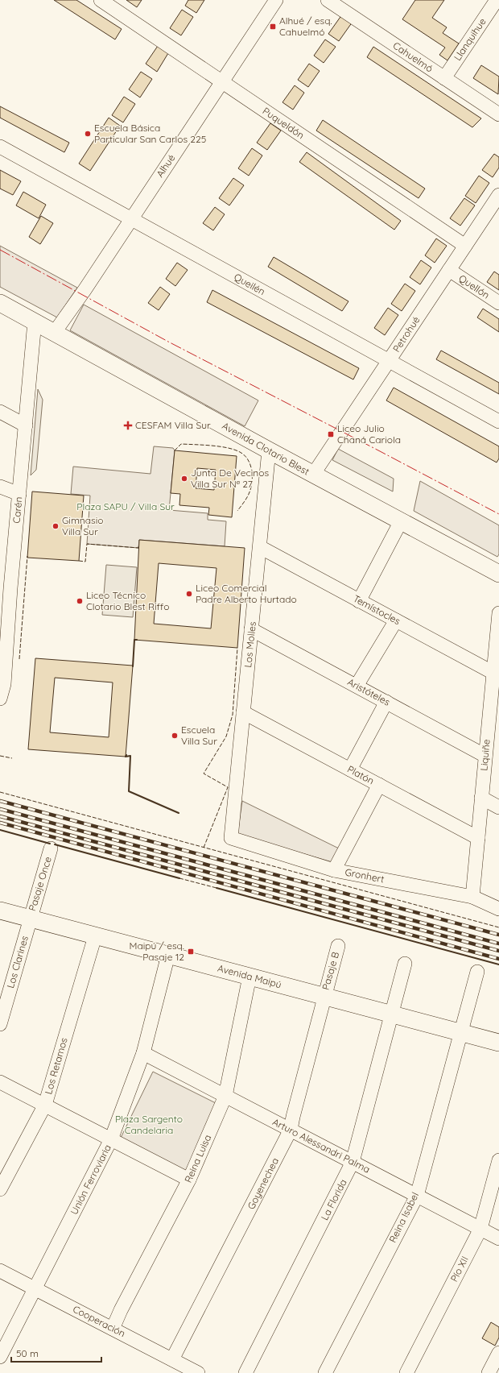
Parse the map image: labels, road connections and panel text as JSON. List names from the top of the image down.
{
  "streets": {
    "main road": ["Avenida Clotario Blest", "Avenida Maipú"],
    "street": [
      "Llanquihue",
      "Cahuelmó",
      "Puqueldón",
      "Alhué",
      "Queilén",
      "Quellón",
      "Petrohué",
      "Carén",
      "Temístocles",
      "Los Molles",
      "Aristóteles",
      "Liquiñe",
      "Platón",
      "Gronhert",
      "Pasaje Once",
      "Los Clarines",
      "Pasaje B",
      "Los Retamos",
      "Arturo Alessandri Palma",
      "Reina Luisa",
      "Unión Ferroviaria",
      "Goyenechea",
      "La Florida",
      "Reina Isabel",
      "Pío XII",
      "Cooperación"
    ]
  },
  "crossings": [
    ["Llanquihue", "Cahuelmó"],
    ["Puqueldón", "Alhué"],
    ["Puqueldón", "Petrohué"],
    ["Alhué", "Queilén"],
    ["Alhué", "Avenida Clotario Blest"],
    ["Queilén", "Petrohué"],
    ["Quellón", "Petrohué"],
    ["Petrohué", "Avenida Clotario Blest"],
    ["Avenida Clotario Blest", "Carén"],
    ["Avenida Clotario Blest", "Los Molles"],
    ["Temístocles", "Los Molles"],
    ["Temístocles", "Liquiñe"],
    ["Los Molles", "Aristóteles"],
    ["Los Molles", "Platón"],
    ["Los Molles", "Gronhert"],
    ["Aristóteles", "Liquiñe"],
    ["Liquiñe", "Platón"],
    ["Liquiñe", "Gronhert"],
    ["Pasaje Once", "Los Clarines"],
    ["Pasaje Once", "Avenida Maipú"],
    ["Los Clarines", "Avenida Maipú"],
    ["Pasaje B", "Avenida Maipú"],
    ["Pasaje B", "Goyenechea"],
    ["Avenida Maipú", "Los Retamos"],
    ["Avenida Maipú", "Reina Luisa"],
    ["Avenida Maipú", "Unión Ferroviaria"],
    ["Avenida Maipú", "Goyenechea"],
    ["Avenida Maipú", "La Florida"],
    ["Avenida Maipú", "Reina Isabel"],
    ["Arturo Alessandri Palma", "Reina Luisa"],
    ["Arturo Alessandri Palma", "Unión Ferroviaria"],
    ["Arturo Alessandri Palma", "Goyenechea"],
    ["Arturo Alessandri Palma", "La Florida"],
    ["Arturo Alessandri Palma", "Reina Isabel"],
    ["Arturo Alessandri Palma", "Pío XII"],
    ["Reina Luisa", "Cooperación"],
    ["Unión Ferroviaria", "Cooperación"],
    ["Goyenechea", "Cooperación"]
  ],
  "parks": ["Plaza SAPU / Villa Sur", "Plaza Sargento Candelaria"],
  "places": {
    "transit": ["Alhué / esq. Cahuelmó", "Liceo Julio Chaná Cariola", "Maipú / esq. Pasaje 12"],
    "other": [
      "Escuela Básica Particular San Carlos 225",
      "Junta De Vecinos Villa Sur Nª 27",
      "Gimnasio Villa Sur",
      "Liceo Comercial Padre Alberto Hurtado",
      "Liceo Técnico Clotario Blest Riffo",
      "Escuela Villa Sur"
    ],
    "health": ["CESFAM Villa Sur"]
  },
  "scale_bar": "50 m"
}
